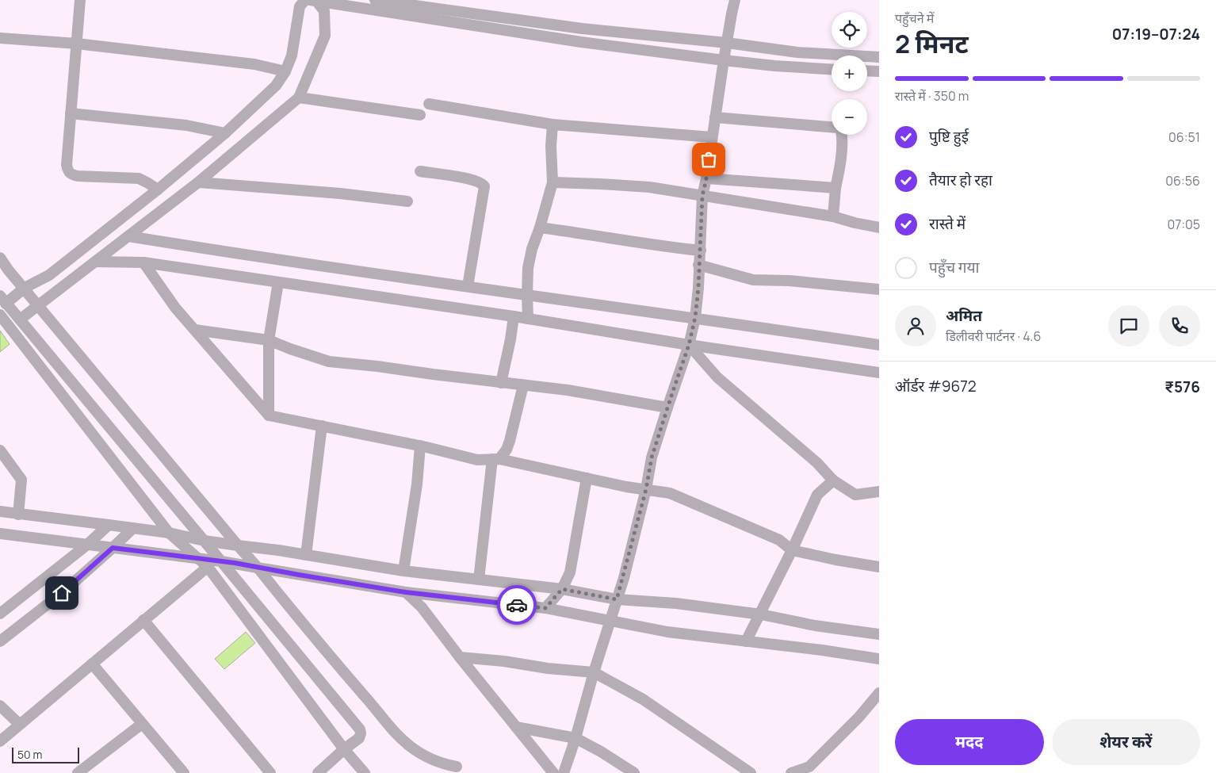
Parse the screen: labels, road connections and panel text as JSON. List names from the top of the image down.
{
  "scale_bar": "50 m",
  "page": {
    "heading": ["2 मिनट", "पहुँचने में", "07:19–07:24"],
    "panel": [
      "अमित",
      "डिलीवरी पार्टनर · 4.6",
      "ऑर्डर #9672",
      "₹576"
    ],
    "map_buttons": ["+", "−"],
    "bar": "रास्ते में · 350 m",
    "list": [
      ["पुष्टि हुई", "06:51"],
      ["तैयार हो रहा", "06:56"],
      ["रास्ते में", "07:05"],
      "पहुँच गया"
    ],
    "buttons": ["मदद", "शेयर करें"],
    "scale": "50 m"
  }
}
